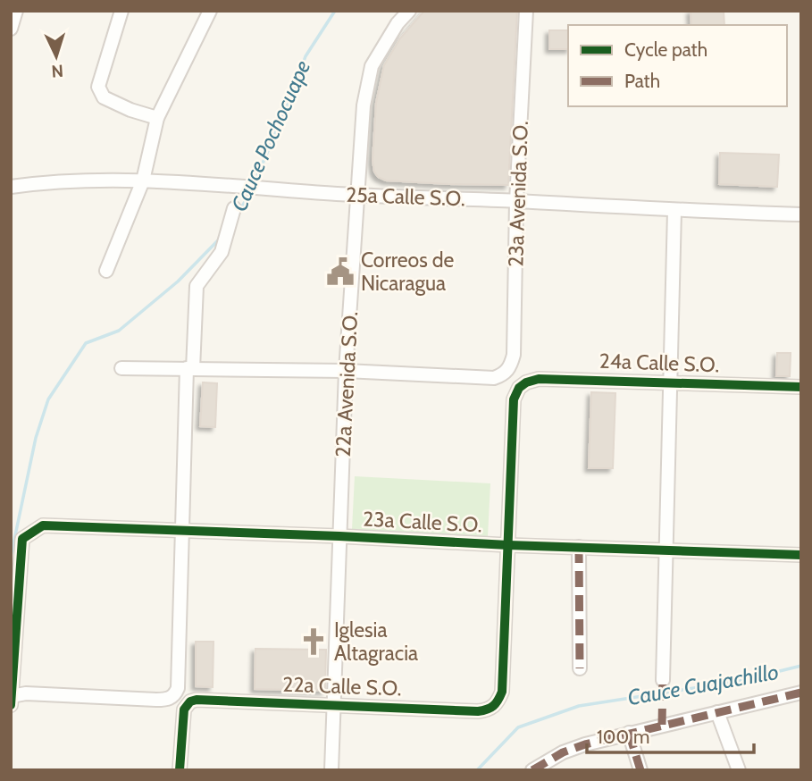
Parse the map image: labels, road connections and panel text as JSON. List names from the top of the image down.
{
  "streets": {
    "street": [
      "23a Avenida S.O.",
      "25a Calle S.O.",
      "24a Calle S.O.",
      "22a Avenida S.O.",
      "23a Calle S.O.",
      "22a Calle S.O."
    ]
  },
  "crossings": [
    ["23a Avenida S.O.", "25a Calle S.O."],
    ["23a Avenida S.O.", "22a Avenida S.O."],
    ["25a Calle S.O.", "22a Avenida S.O."],
    ["24a Calle S.O.", "23a Calle S.O."],
    ["24a Calle S.O.", "22a Calle S.O."],
    ["22a Avenida S.O.", "23a Calle S.O."],
    ["22a Avenida S.O.", "22a Calle S.O."],
    ["23a Calle S.O.", "22a Calle S.O."]
  ],
  "water": ["Cauce Pochocuape", "Cauce Cuajachillo"],
  "places": {
    "public building": ["Correos de Nicaragua"],
    "church": ["Iglesia Altagracia"]
  },
  "legend": ["Cycle path", "Path"],
  "scale_bar": "100 m",
  "north": "bottom"
}
